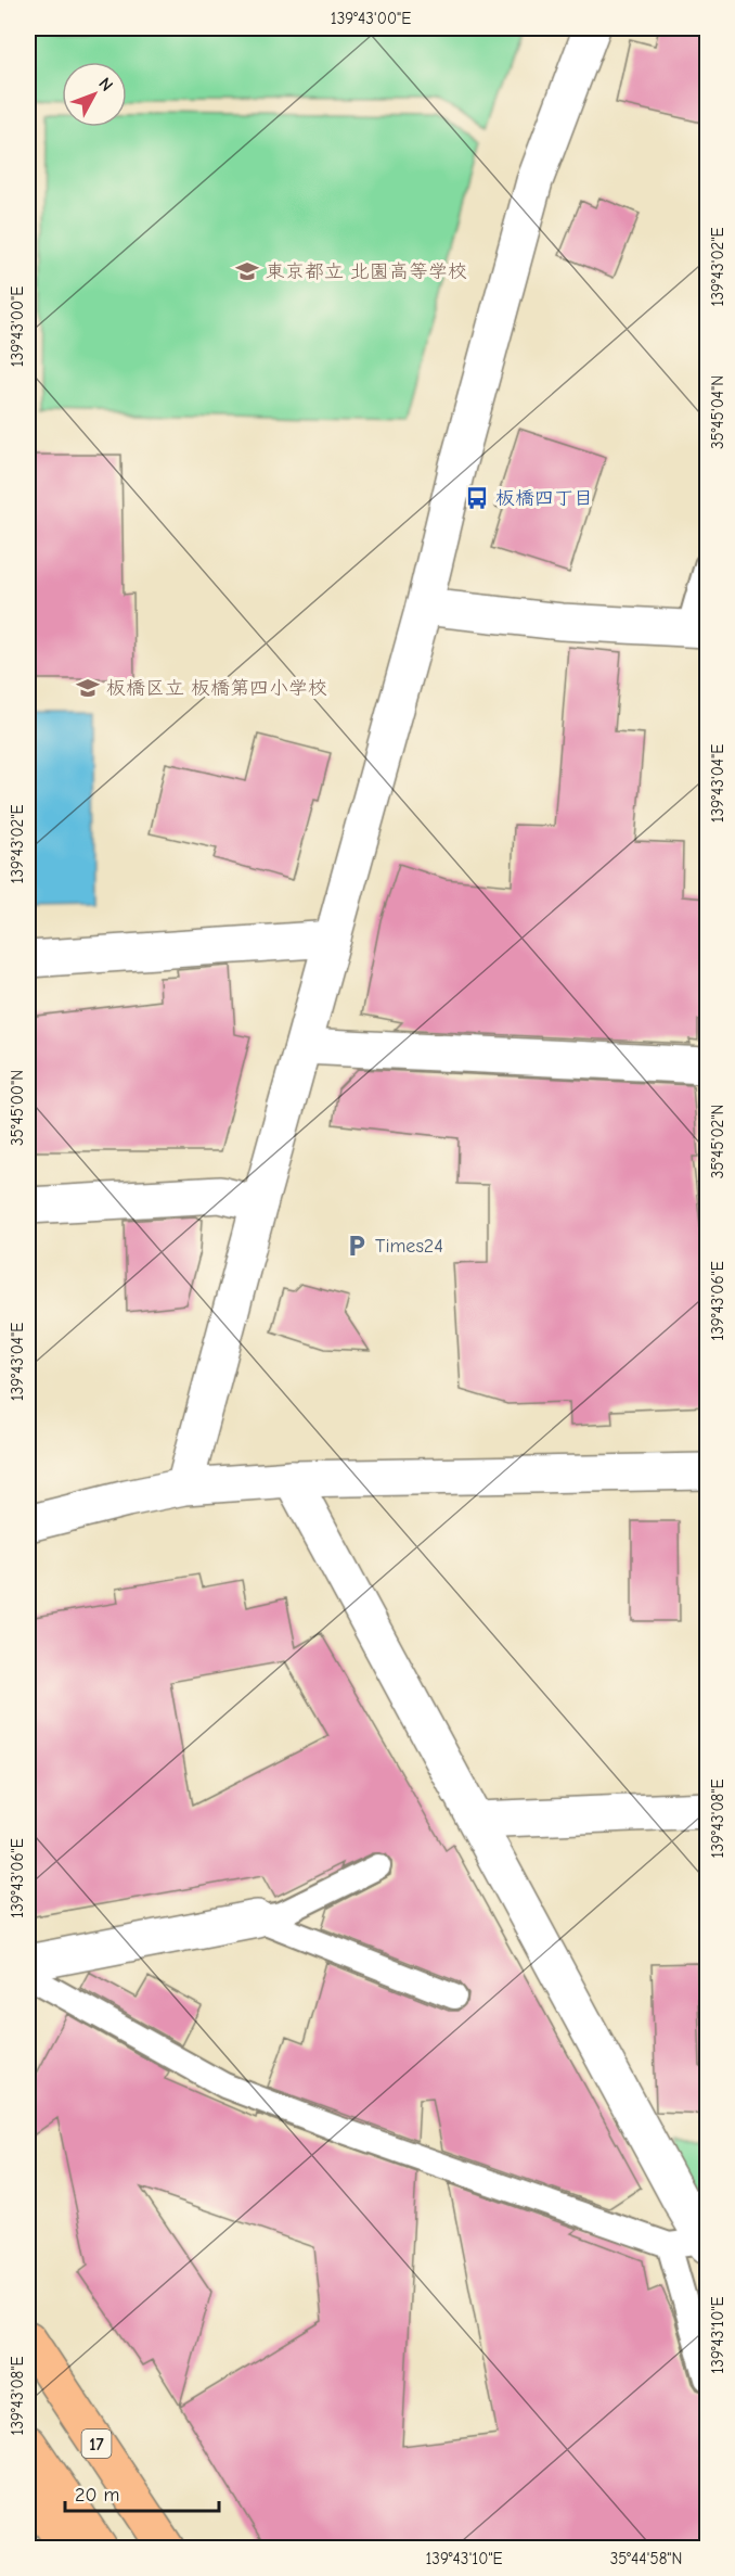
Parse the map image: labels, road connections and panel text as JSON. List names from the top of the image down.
{
  "streets": {
    "highway": ["17"]
  },
  "places": {
    "school or university": ["東京都立 北園高等学校", "板橋区立 板橋第四小学校"],
    "bus stop": ["板橋四丁目"],
    "parking": ["Times24"]
  },
  "scale_bar": "20 m",
  "north": "top right",
  "coordinates": [
    "139°43'00\"E",
    "139°43'02\"E",
    "35°45'04\"N",
    "139°43'04\"E",
    "35°45'00\"N",
    "35°45'02\"N",
    "139°43'06\"E",
    "139°43'08\"E",
    "139°43'10\"E",
    "35°44'58\"N"
  ]
}
